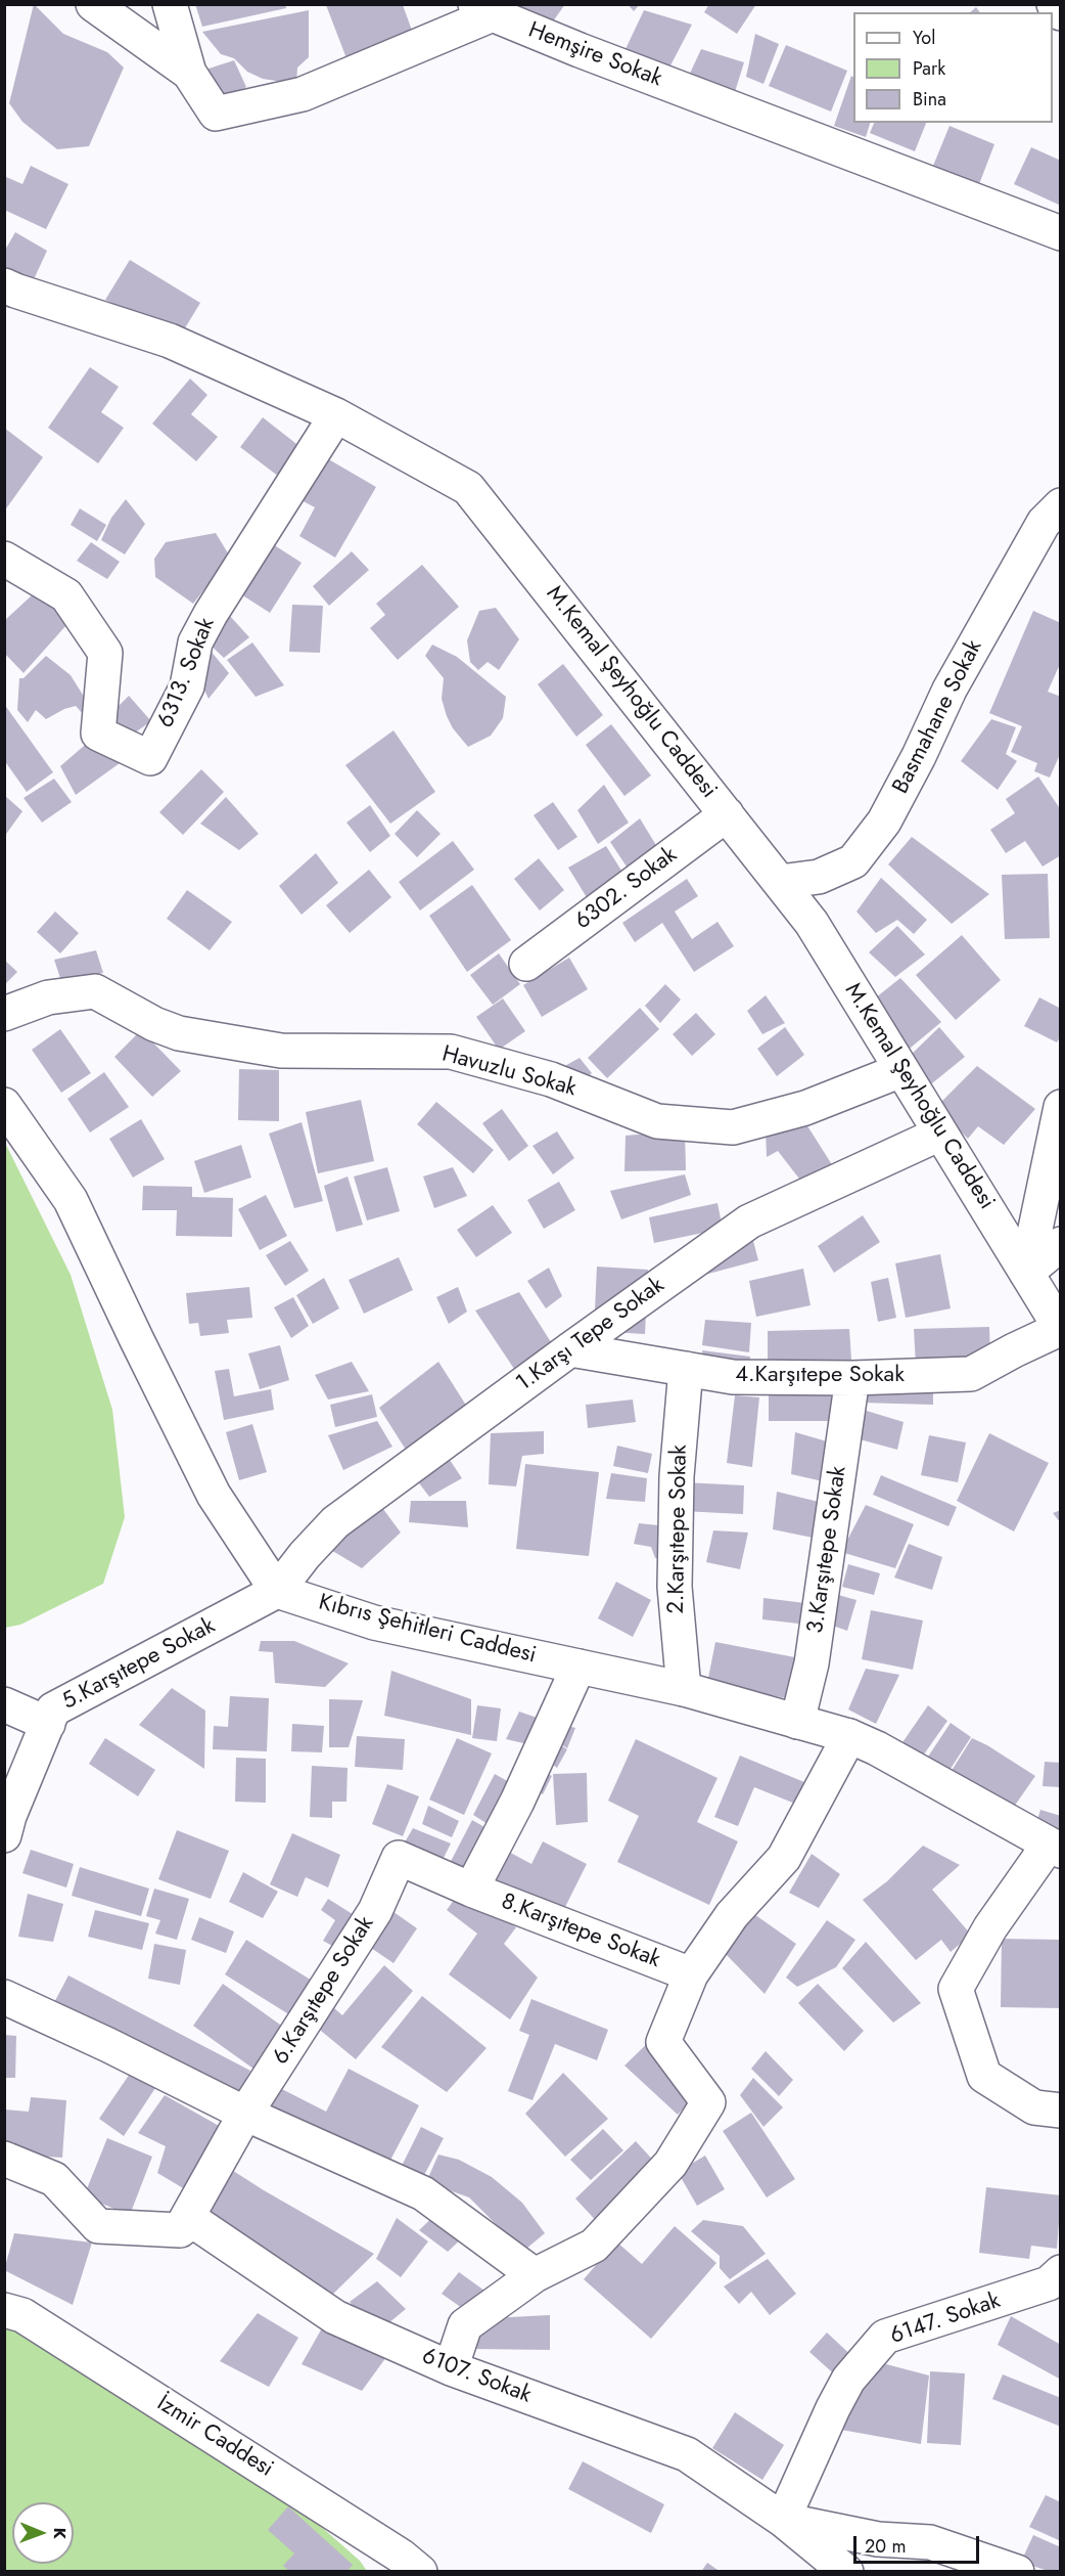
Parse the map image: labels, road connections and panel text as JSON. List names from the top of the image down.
{
  "streets": {
    "street": [
      "Hemşire Sokak",
      "6313. Sokak",
      "M.Kemal Şeyhoğlu Caddesi",
      "Basmahane Sokak",
      "6302. Sokak",
      "Havuzlu Sokak",
      "1.Karşı Tepe Sokak",
      "4.Karşıtepe Sokak",
      "2.Karşıtepe Sokak",
      "3.Karşıtepe Sokak",
      "Kıbrıs Şehitleri Caddesi",
      "5.Karşıtepe Sokak",
      "8.Karşıtepe Sokak",
      "6.Karşıtepe Sokak",
      "6147. Sokak",
      "6107. Sokak",
      "İzmir Caddesi"
    ]
  },
  "crossings": [
    ["6313. Sokak", "M.Kemal Şeyhoğlu Caddesi"],
    ["M.Kemal Şeyhoğlu Caddesi", "Basmahane Sokak"],
    ["M.Kemal Şeyhoğlu Caddesi", "6302. Sokak"],
    ["M.Kemal Şeyhoğlu Caddesi", "Havuzlu Sokak"],
    ["M.Kemal Şeyhoğlu Caddesi", "1.Karşı Tepe Sokak"],
    ["M.Kemal Şeyhoğlu Caddesi", "4.Karşıtepe Sokak"],
    ["1.Karşı Tepe Sokak", "4.Karşıtepe Sokak"],
    ["1.Karşı Tepe Sokak", "Kıbrıs Şehitleri Caddesi"],
    ["1.Karşı Tepe Sokak", "5.Karşıtepe Sokak"],
    ["4.Karşıtepe Sokak", "2.Karşıtepe Sokak"],
    ["4.Karşıtepe Sokak", "3.Karşıtepe Sokak"],
    ["2.Karşıtepe Sokak", "Kıbrıs Şehitleri Caddesi"],
    ["3.Karşıtepe Sokak", "Kıbrıs Şehitleri Caddesi"],
    ["Kıbrıs Şehitleri Caddesi", "5.Karşıtepe Sokak"],
    ["8.Karşıtepe Sokak", "6.Karşıtepe Sokak"],
    ["6.Karşıtepe Sokak", "6107. Sokak"],
    ["6147. Sokak", "6107. Sokak"]
  ],
  "legend": ["Yol", "Park", "Bina"],
  "scale_bar": "20 m",
  "north": "right"
}
